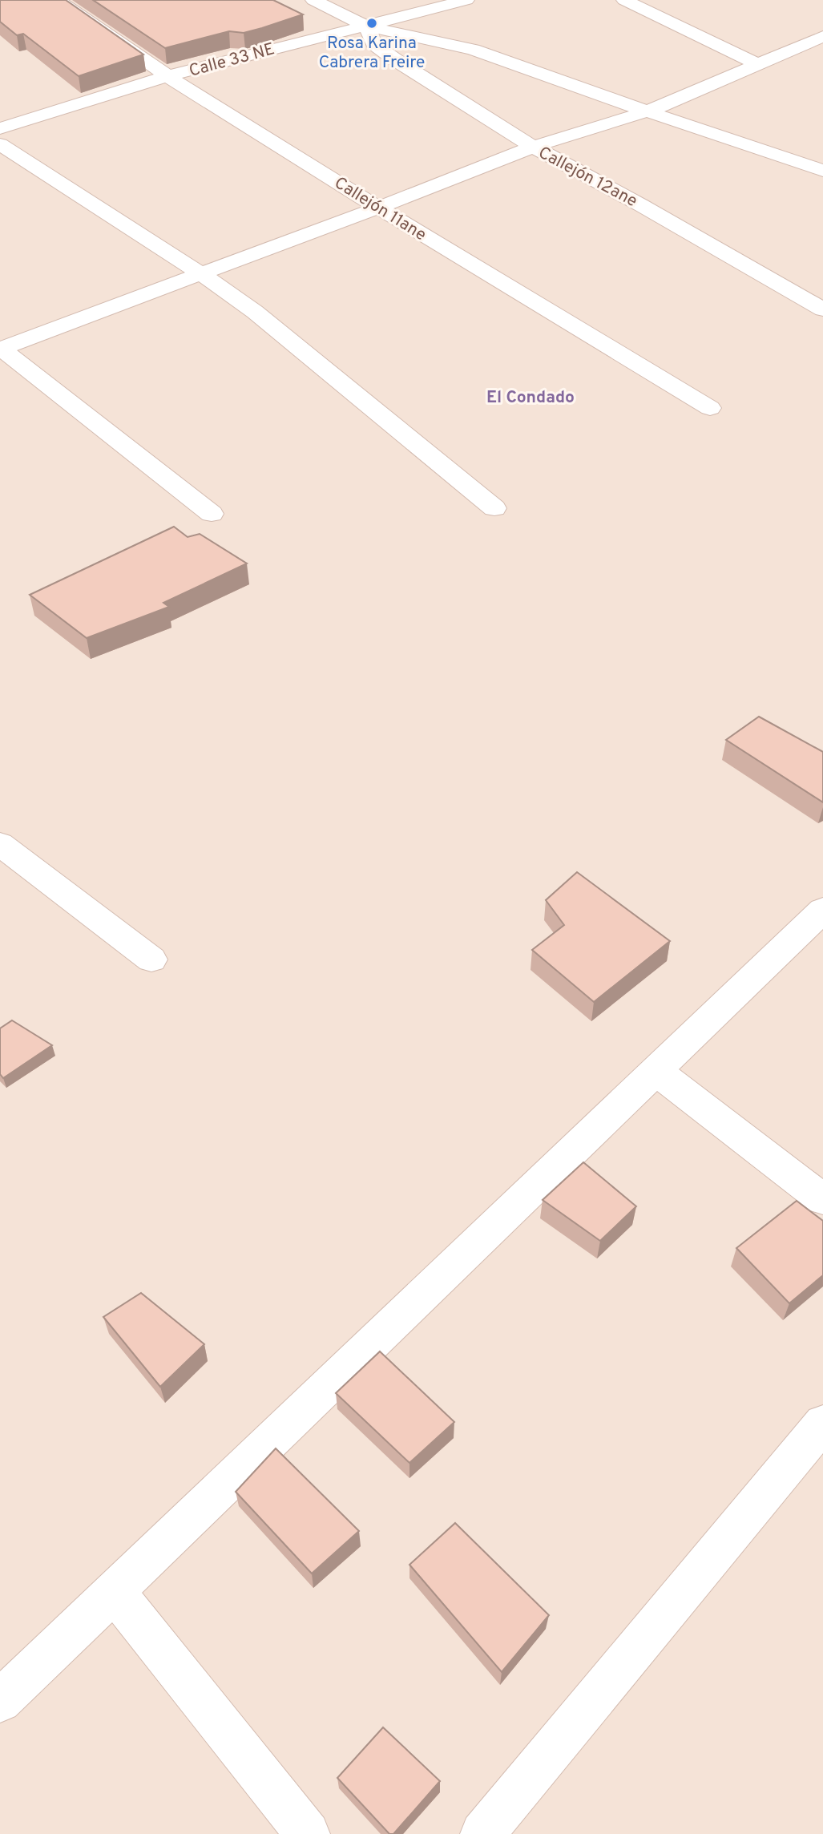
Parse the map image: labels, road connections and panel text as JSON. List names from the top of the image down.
{
  "streets": {
    "street": ["Calle 33 NE", "Callejón 12ane", "Callejón 11ane"]
  },
  "crossings": [
    ["Calle 33 NE", "Callejón 12ane"],
    ["Calle 33 NE", "Callejón 11ane"]
  ],
  "districts": ["El Condado"],
  "places": ["Rosa Karina Cabrera Freire"]
}
